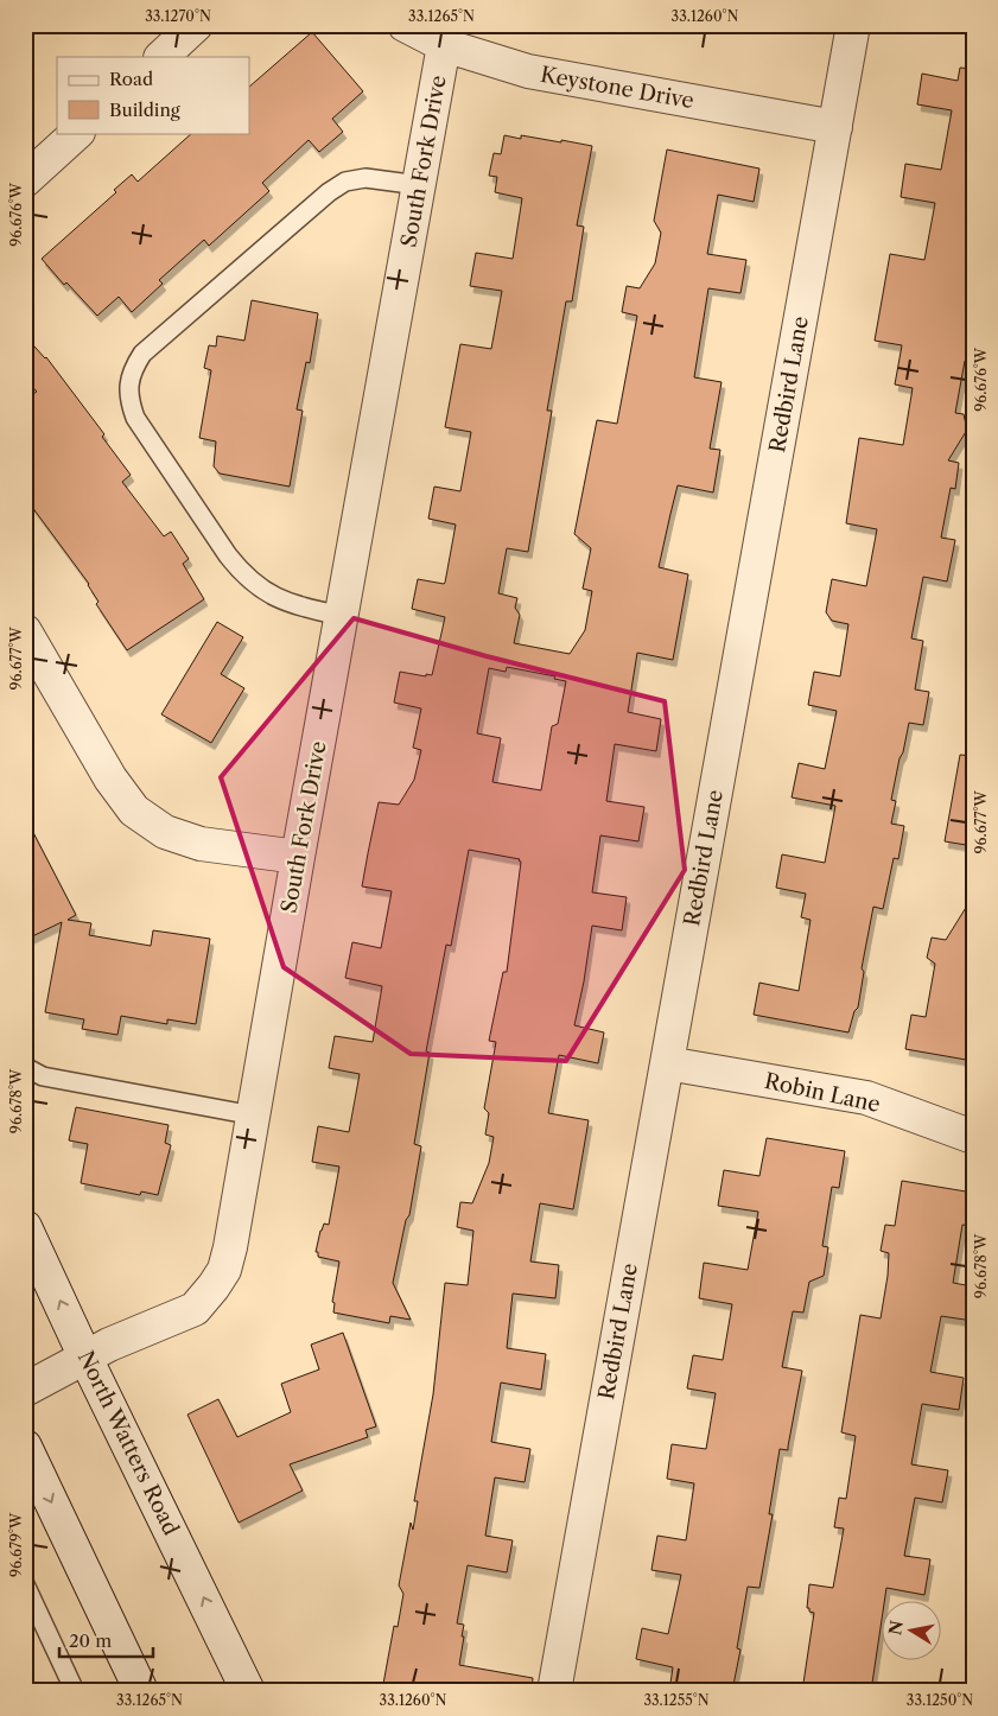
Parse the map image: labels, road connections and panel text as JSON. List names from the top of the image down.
{
  "streets": {
    "street": [
      "Keystone Drive",
      "South Fork Drive",
      "Redbird Lane",
      "Robin Lane",
      "North Watters Road"
    ]
  },
  "crossings": [
    ["Keystone Drive", "South Fork Drive"],
    ["Keystone Drive", "Redbird Lane"],
    ["South Fork Drive", "North Watters Road"],
    ["Redbird Lane", "Robin Lane"]
  ],
  "legend": ["Road", "Building"],
  "scale_bar": "20 m",
  "north": "left",
  "coordinates": [
    "33.1270°N",
    "33.1265°N",
    "33.1260°N",
    "96.676°W",
    "96.677°W",
    "96.678°W",
    "96.679°W",
    "33.1255°N",
    "33.1250°N"
  ]
}
